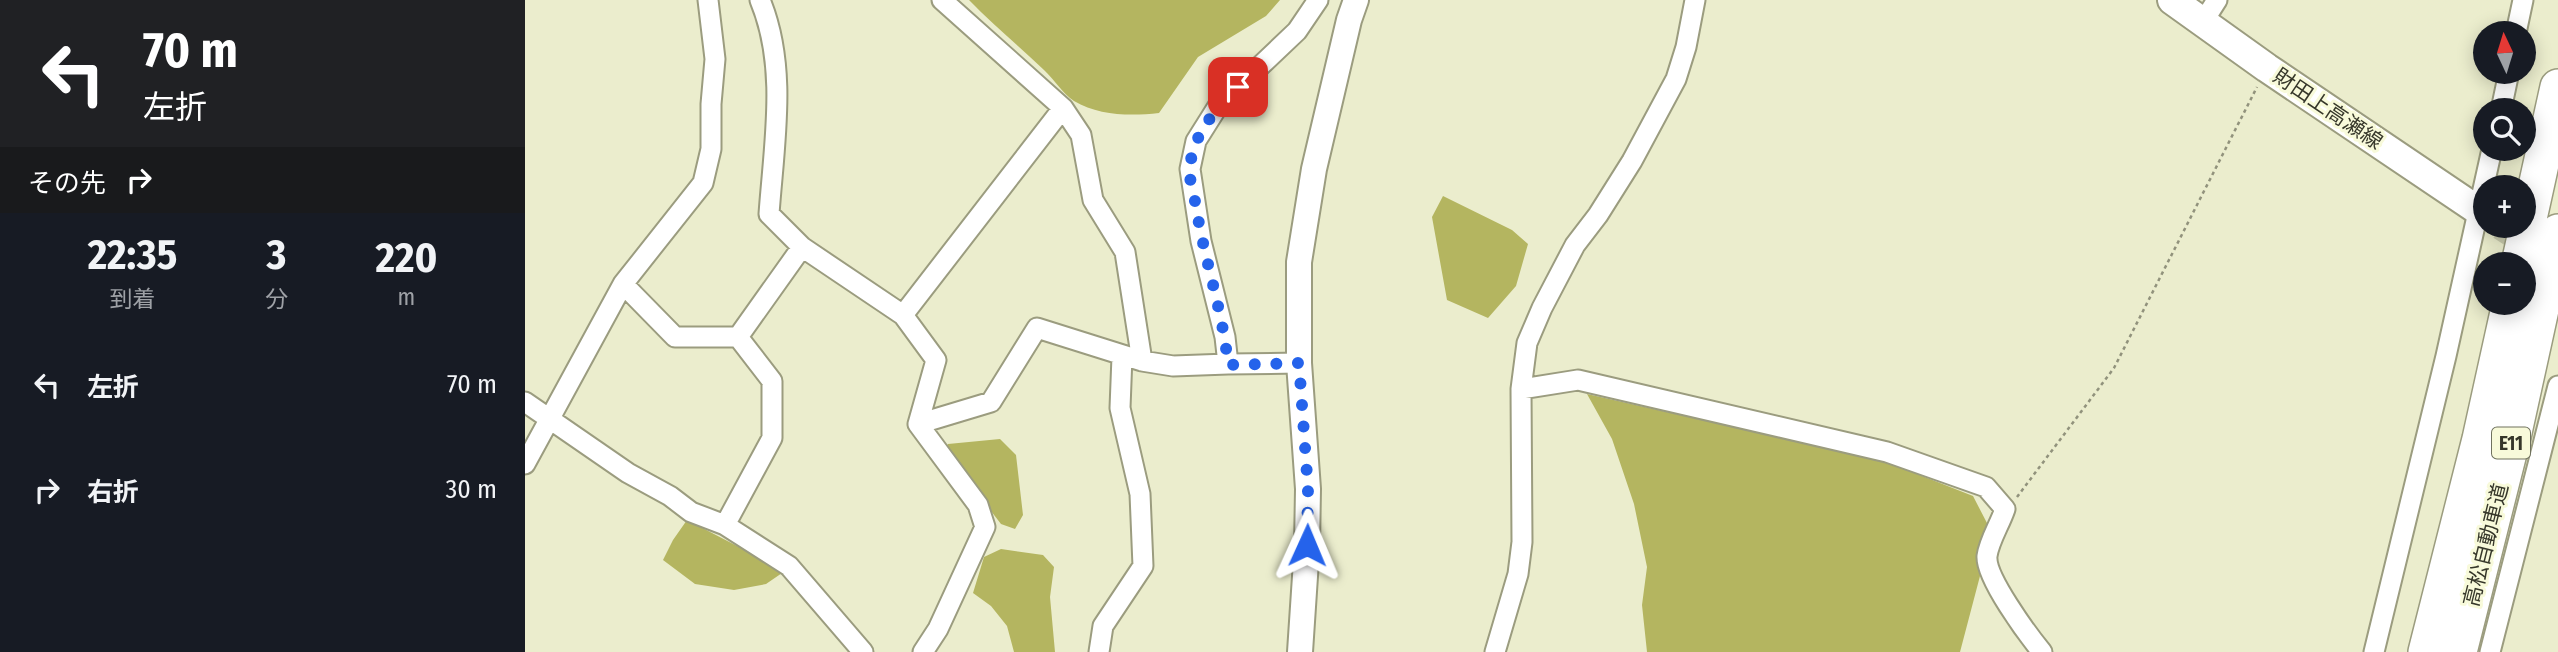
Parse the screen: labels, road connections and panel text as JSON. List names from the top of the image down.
{
  "streets": {
    "highway": ["E11", "高松自動車道"],
    "main road": ["財田上高瀬線"]
  },
  "north": "top",
  "page": {
    "turn": ["70 m", "左折"],
    "map_buttons": ["+", "−"],
    "then": "その先",
    "eta": [
      "22:35",
      "到着",
      "3",
      "分",
      "220",
      "m"
    ],
    "list": [
      {
        "name": "左折",
        "value": "70 m"
      },
      {
        "name": "右折",
        "value": "30 m"
      }
    ]
  }
}
